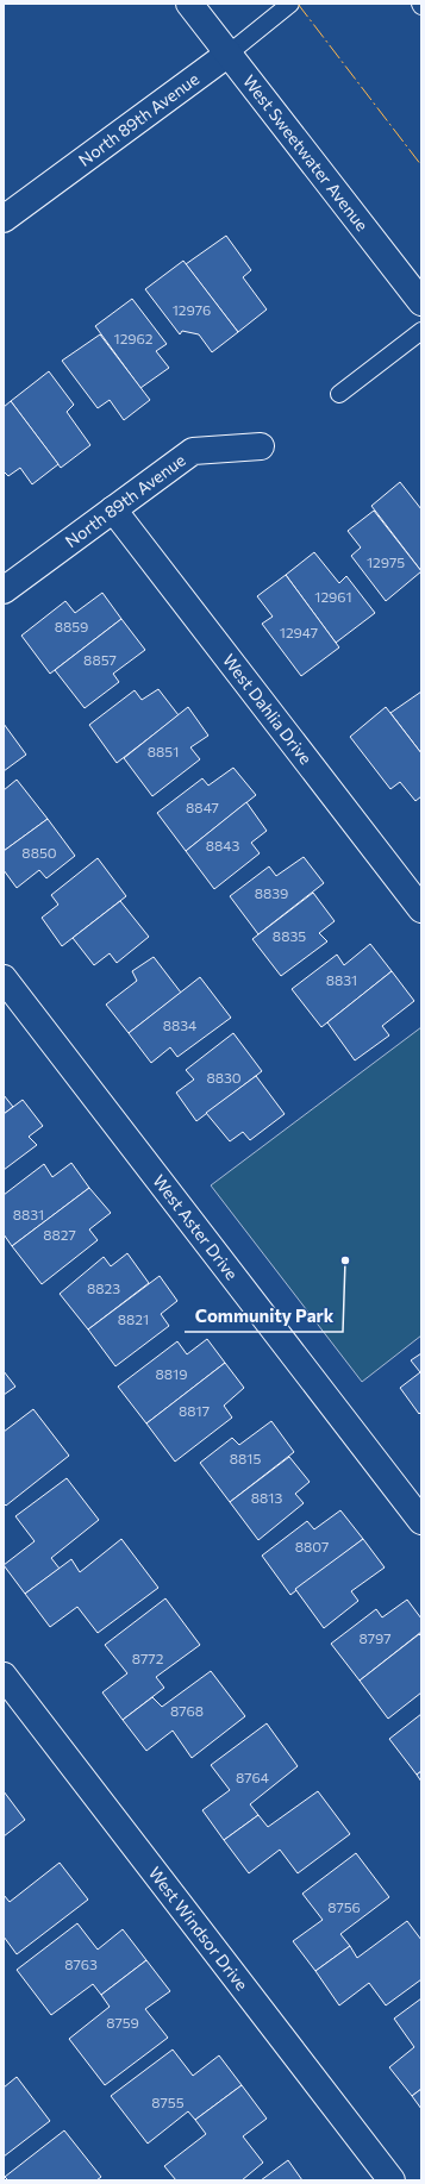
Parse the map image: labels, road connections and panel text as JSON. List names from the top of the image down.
{
  "streets": {
    "street": [
      "North 89th Avenue",
      "West Sweetwater Avenue",
      "West Dahlia Drive",
      "West Aster Drive",
      "West Windsor Drive"
    ]
  },
  "crossings": [
    ["North 89th Avenue", "West Sweetwater Avenue"],
    ["North 89th Avenue", "West Dahlia Drive"]
  ],
  "places": ["Community Park"],
  "house_numbers": [
    "12976",
    "12962",
    "12975",
    "12961",
    "8859",
    "12947",
    "8857",
    "8851",
    "8847",
    "8843",
    "8850",
    "8839",
    "8835",
    "8831",
    "8834",
    "8830",
    "8831",
    "8827",
    "8823",
    "8821",
    "8819",
    "8817",
    "8815",
    "8813",
    "8807",
    "8797",
    "8772",
    "8768",
    "8764",
    "8756",
    "8763",
    "8759",
    "8755"
  ]
}
